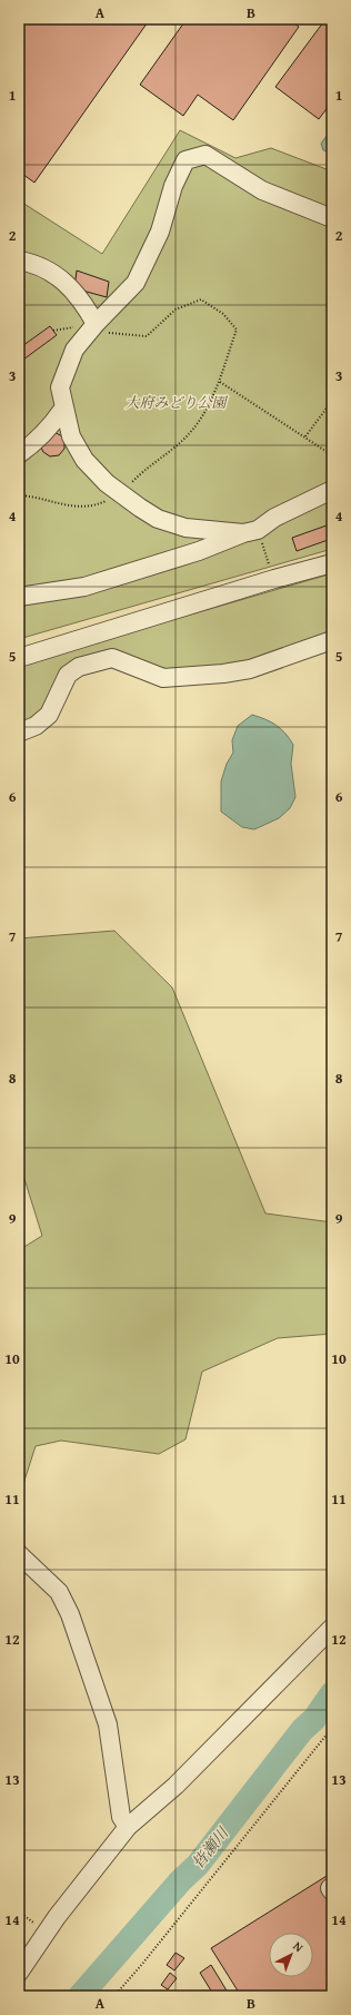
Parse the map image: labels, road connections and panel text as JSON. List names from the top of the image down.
{
  "water": ["皆瀬川"],
  "parks": ["大府みどり公園"],
  "north": "top right",
  "grid": {
    "columns": ["A", "B"],
    "rows": [
      "1",
      "2",
      "3",
      "4",
      "5",
      "6",
      "7",
      "8",
      "9",
      "10",
      "11",
      "12",
      "13",
      "14"
    ]
  }
}
